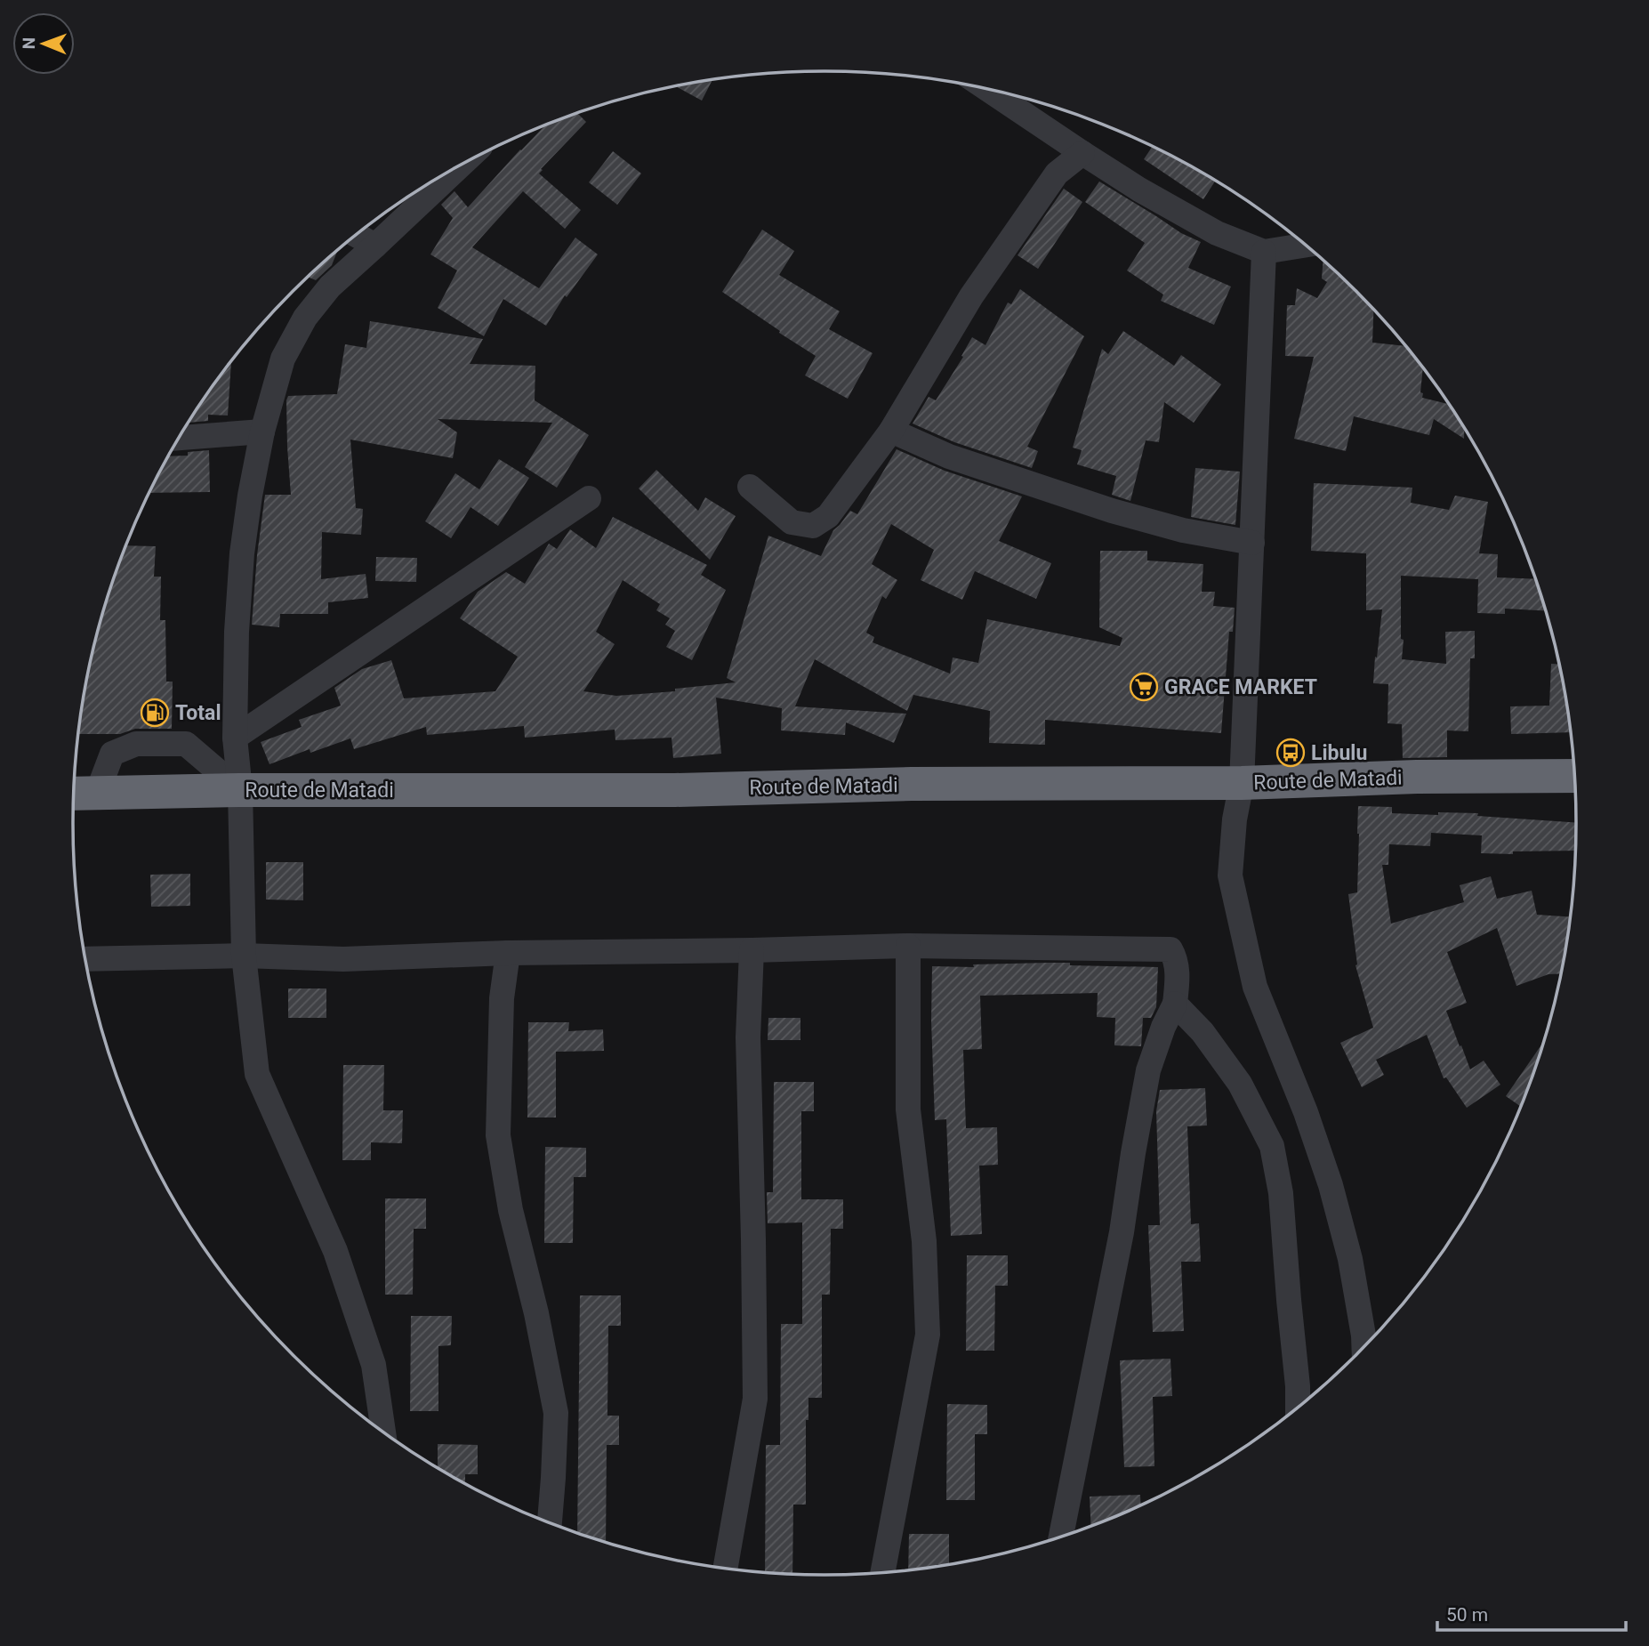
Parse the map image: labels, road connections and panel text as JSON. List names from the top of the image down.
{
  "streets": {
    "highway": ["Route de Matadi"]
  },
  "places": {
    "supermarket": ["GRACE MARKET"],
    "fuel station": ["Total"],
    "bus stop": ["Libulu"]
  },
  "scale_bar": "50 m",
  "north": "left"
}
